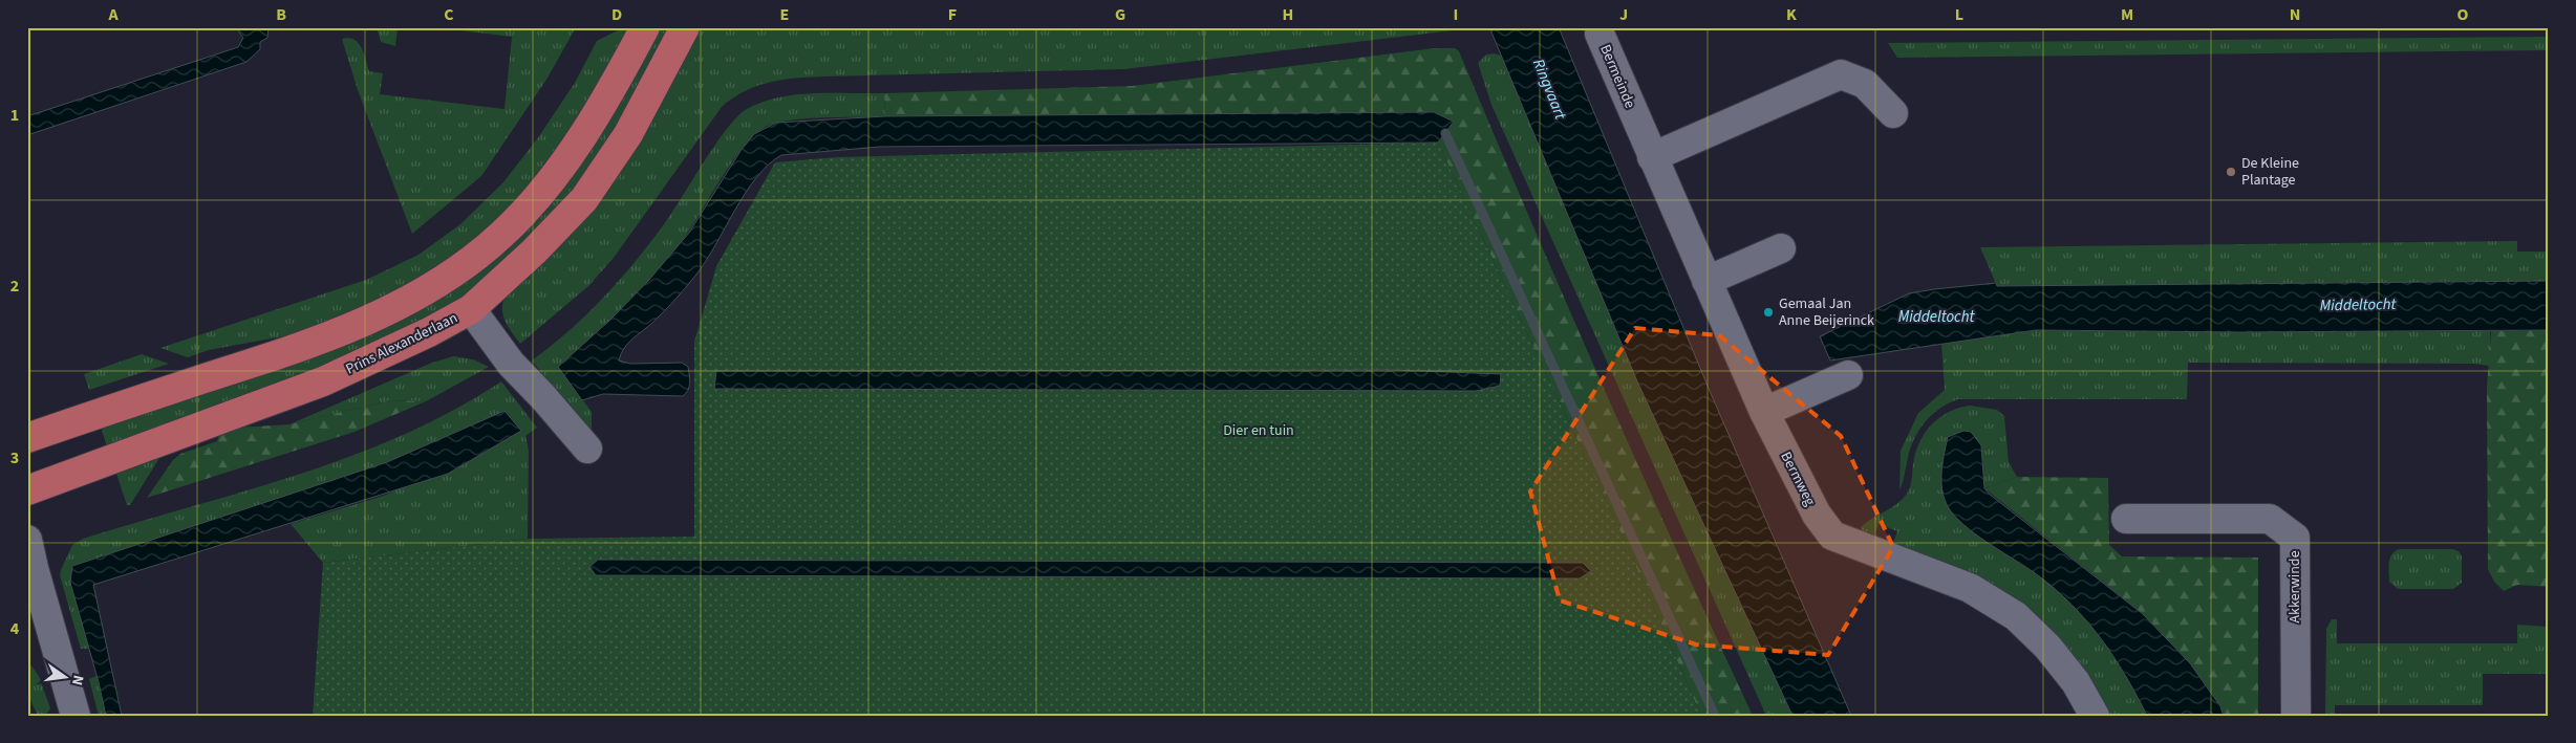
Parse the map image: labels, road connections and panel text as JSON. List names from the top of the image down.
{
  "streets": {
    "main road": ["Prins Alexanderlaan"],
    "street": ["Bermeinde", "Bermweg", "Akkerwinde"]
  },
  "crossings": [
    ["Bermeinde", "Bermweg"]
  ],
  "water": ["Ringvaart", "Middeltocht"],
  "parks": ["Dier en tuin"],
  "places": ["De Kleine Plantage", "Gemaal Jan Anne Beijerinck"],
  "north": "right",
  "grid": {
    "columns": [
      "A",
      "B",
      "C",
      "D",
      "E",
      "F",
      "G",
      "H",
      "I",
      "J",
      "K",
      "L",
      "M",
      "N",
      "O"
    ],
    "rows": [
      "1",
      "2",
      "3",
      "4"
    ]
  }
}
